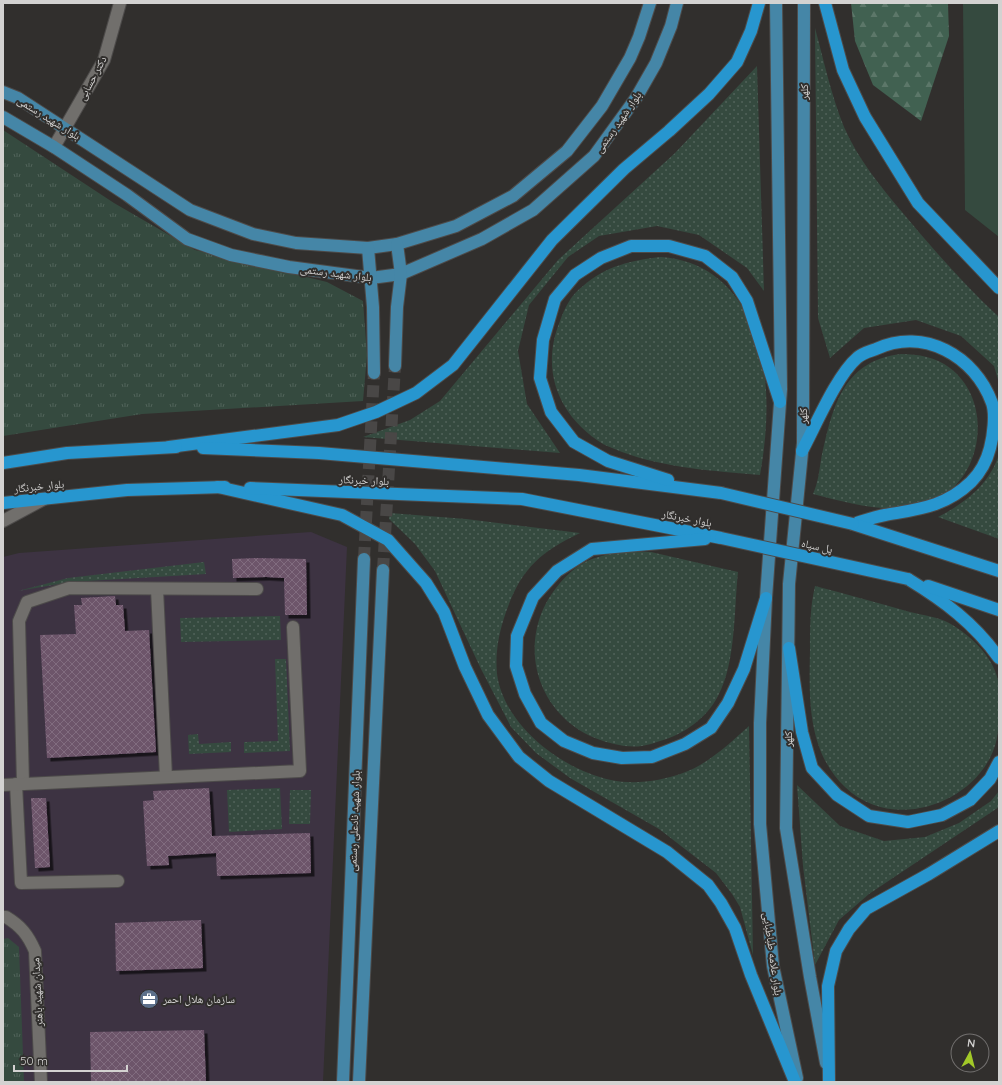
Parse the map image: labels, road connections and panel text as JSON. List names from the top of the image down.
{
  "streets": {
    "highway": ["بلوار خبرنگار", "پل سپاه"],
    "main road": [
      "کلهر",
      "بلوار شهید رستمی",
      "بلوار شهید نادعلی رستمی",
      "بلوار علامه طباطبایی"
    ],
    "street": ["دکتر حسابی", "میدان شهید باهنر"]
  },
  "crossings": [
    ["دکتر حسابی", "بلوار شهید رستمی"],
    ["بلوار خبرنگار", "پل سپاه"]
  ],
  "places": {
    "office": ["سازمان هلال احمر"]
  },
  "scale_bar": "50 m",
  "north": "top"
}
